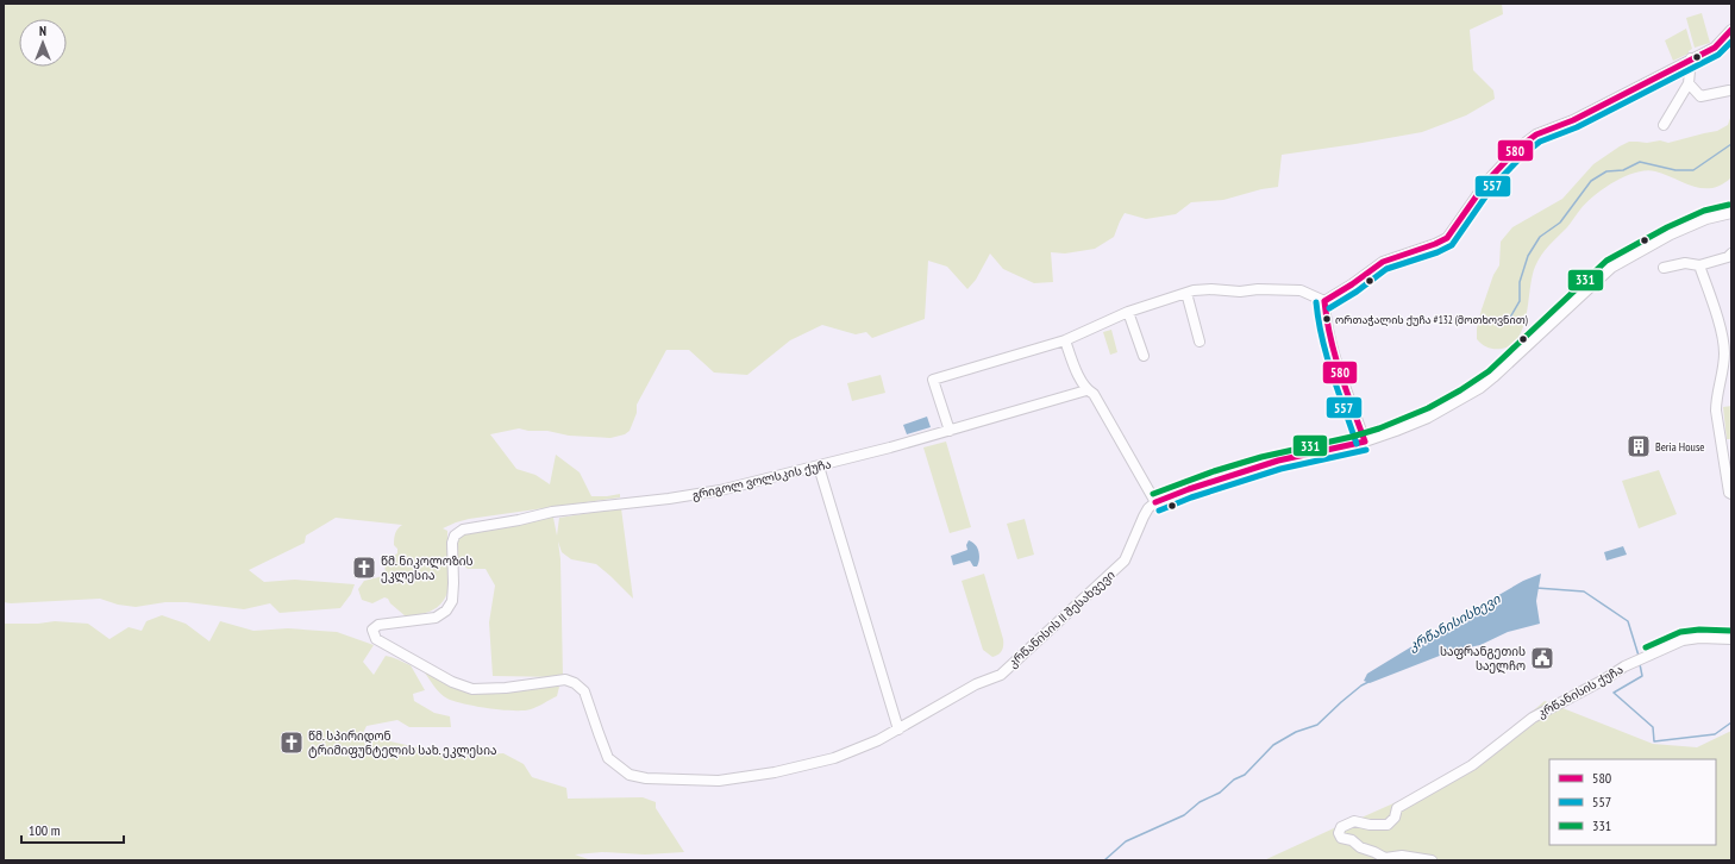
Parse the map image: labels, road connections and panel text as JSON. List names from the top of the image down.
{
  "streets": {
    "street": ["გრიგოლ ვოლსკის ქუჩა", "კრწანისის II შესახვევი", "კრწანისის ქუჩა"]
  },
  "crossings": [
    ["გრიგოლ ვოლსკის ქუჩა", "კრწანისის II შესახვევი"]
  ],
  "water": ["კრწანისისხევი"],
  "places": {
    "other": ["ორთაჭალის ქუჩა #132 (მოთხოვნით)"],
    "building": ["Beria House"],
    "church": ["წმ. ნიკოლოზის ეკლესია", "წმ. სპირიდონ ტრიმიფუნტელის სახ. ეკლესია"],
    "public building": ["საფრანგეთის საელჩო"]
  },
  "lines": ["transit line 580", "transit line 557", "transit line 331"],
  "legend": ["580", "557", "331"],
  "scale_bar": "100 m",
  "north": "top"
}
